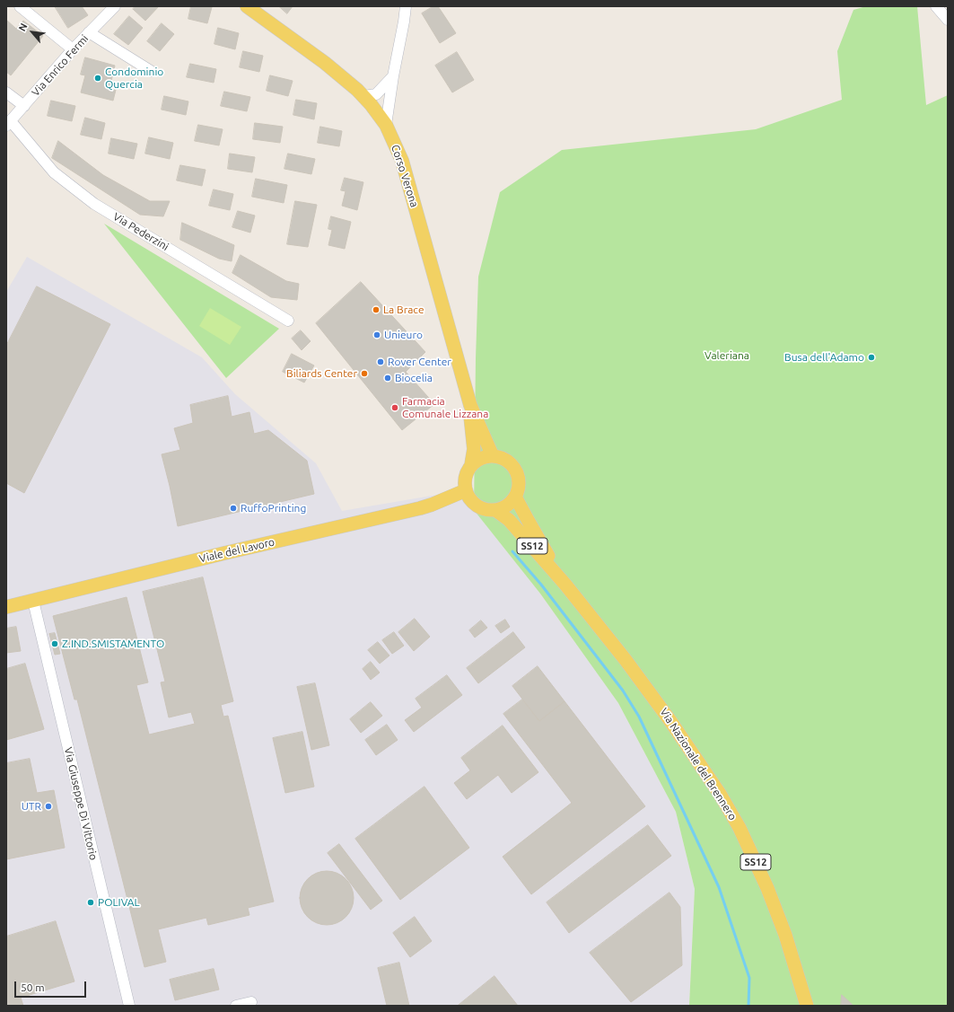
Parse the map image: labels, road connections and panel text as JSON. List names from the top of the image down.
{
  "streets": {
    "main road": [
      "Corso Verona",
      "SS12",
      "Viale del Lavoro",
      "Via Nazionale del Brennero"
    ],
    "street": ["Via Enrico Fermi", "Via Pederzini", "Via Giuseppe Di Vittorio"]
  },
  "crossings": [
    ["Via Enrico Fermi", "Via Pederzini"],
    ["SS12", "Viale del Lavoro"],
    ["SS12", "Via Nazionale del Brennero"],
    ["Viale del Lavoro", "Via Nazionale del Brennero"],
    ["Viale del Lavoro", "Via Giuseppe Di Vittorio"]
  ],
  "parks": ["Valeriana"],
  "places": [
    "Condominio Quercia",
    "La Brace",
    "Unieuro",
    "Busa dell'Adamo",
    "Rover Center",
    "Biliards Center",
    "Biocelia",
    "Farmacia Comunale Lizzana",
    "RuffoPrinting",
    "Z.IND.SMISTAMENTO",
    "UTR",
    "POLIVAL"
  ],
  "scale_bar": "50 m",
  "north": "top left"
}
